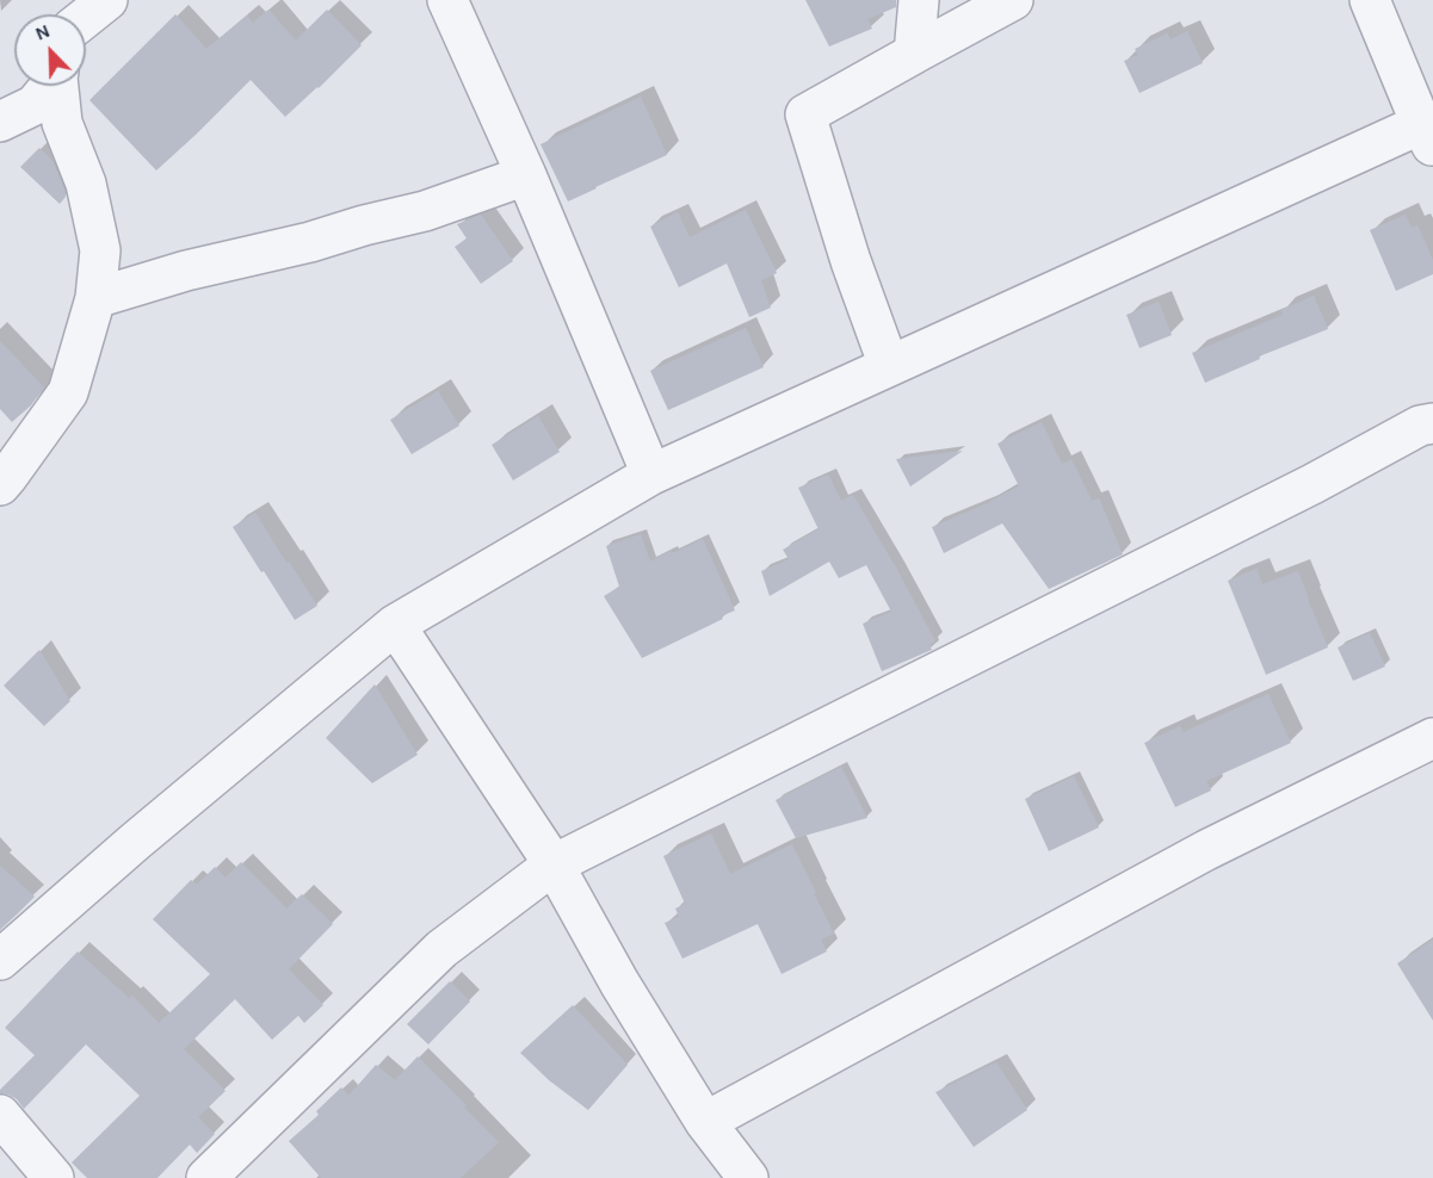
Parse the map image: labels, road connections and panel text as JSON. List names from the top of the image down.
{
  "north": "top left"
}
